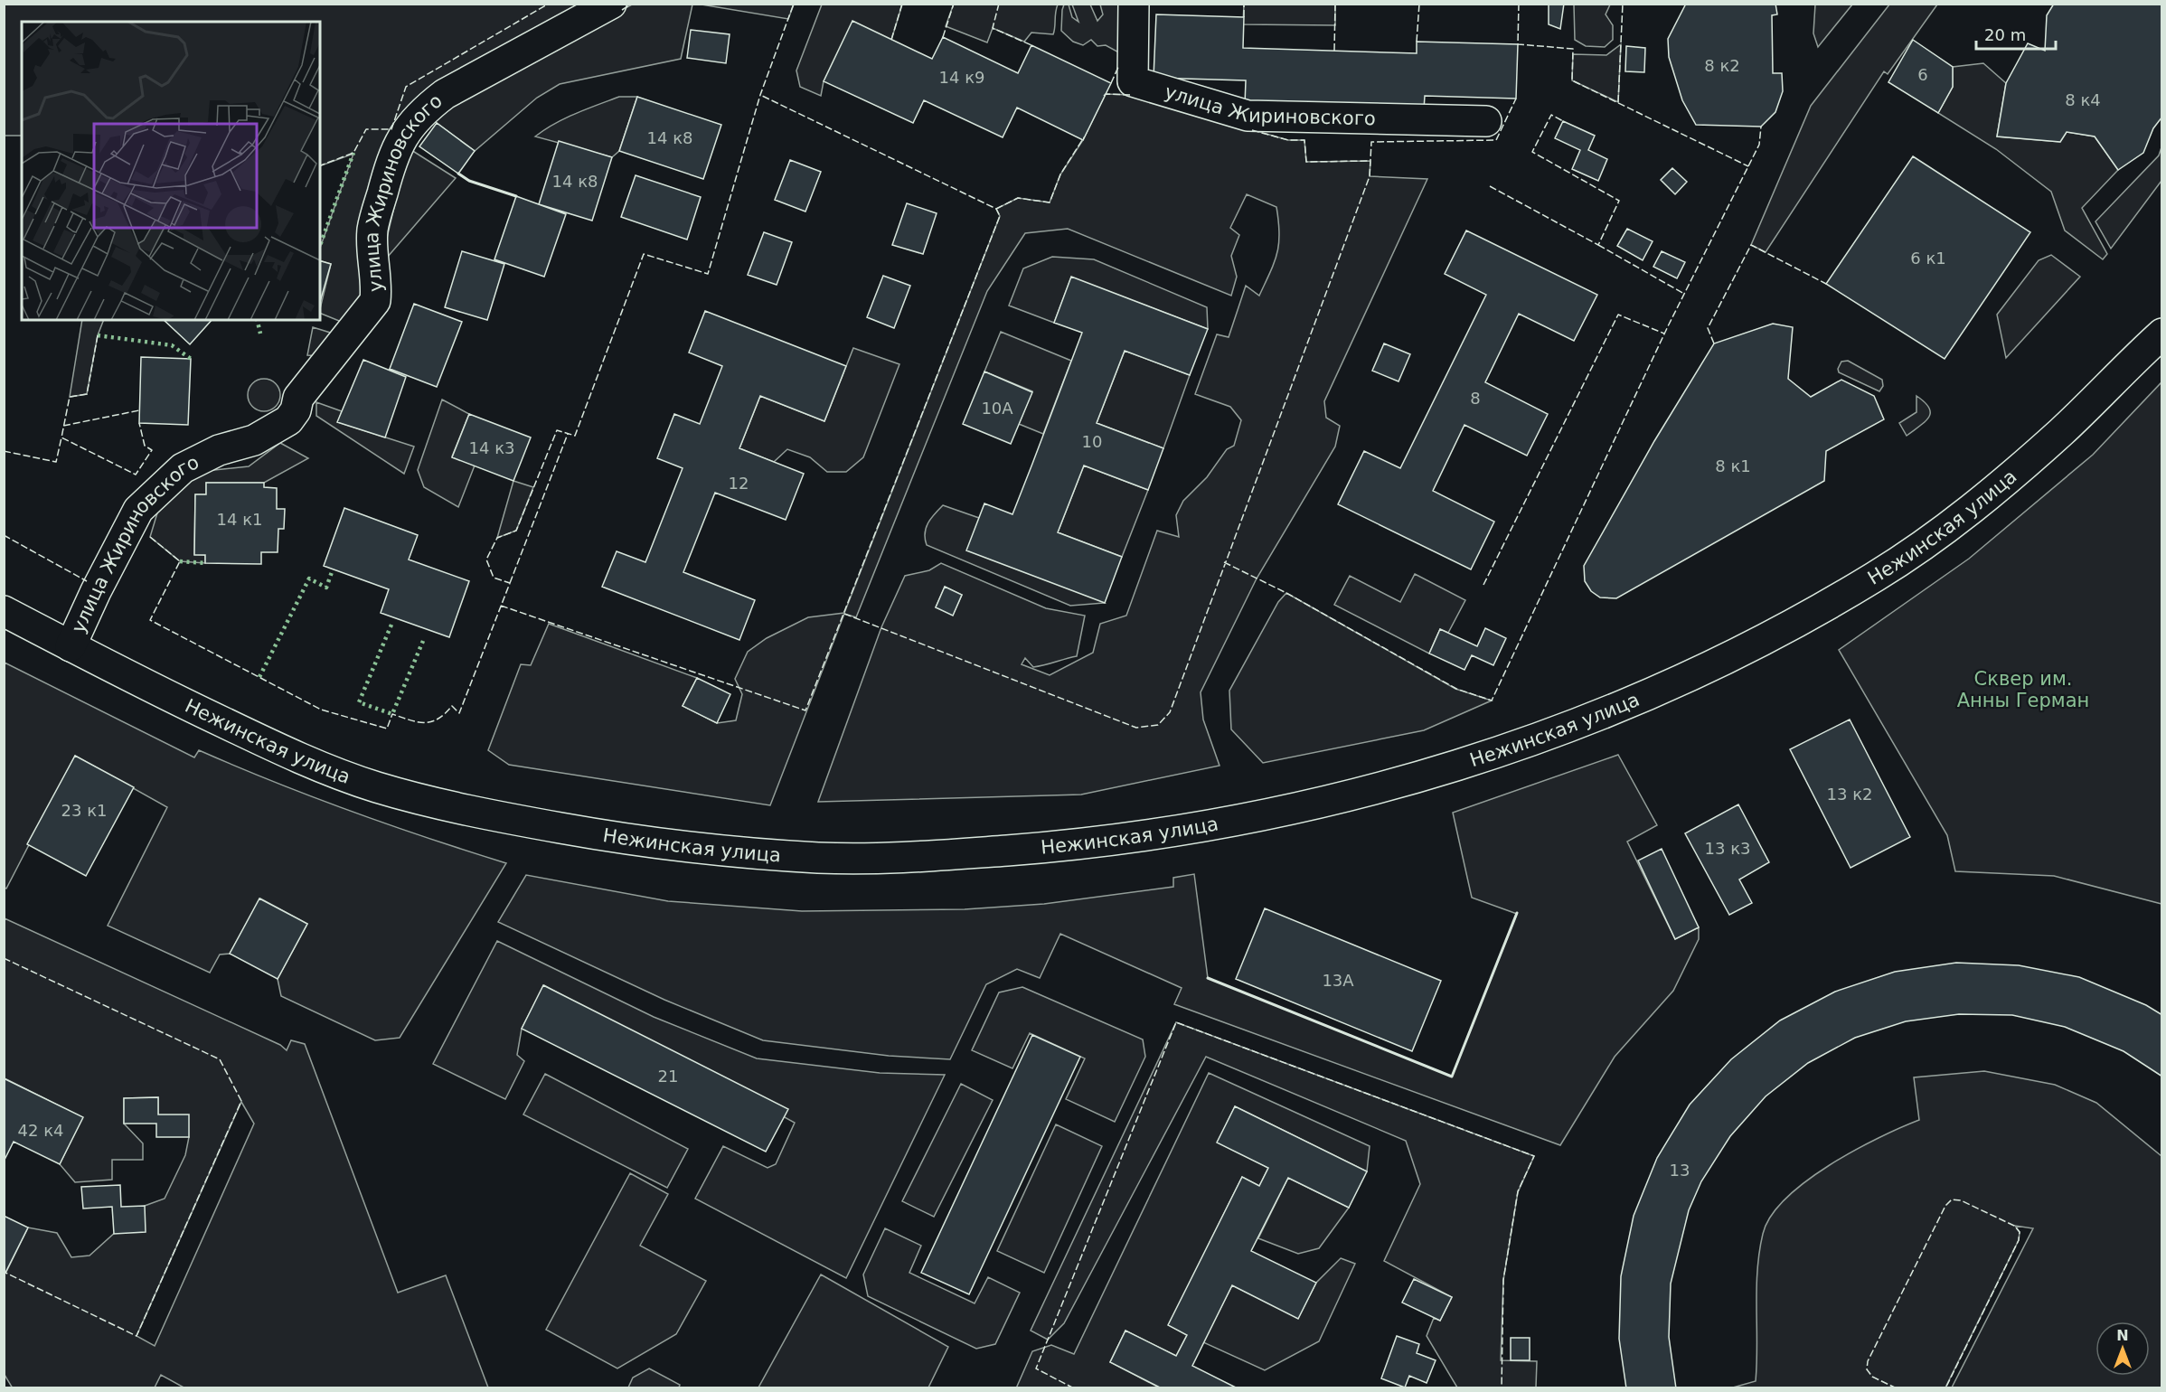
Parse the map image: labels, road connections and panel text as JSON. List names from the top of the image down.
{
  "streets": {
    "street": ["улица Жириновского", "Нежинская улица"]
  },
  "crossings": [
    ["улица Жириновского", "Нежинская улица"]
  ],
  "parks": ["Сквер им. Анны Герман"],
  "house_numbers": [
    "8 к2",
    "6",
    "14 к9",
    "8 к4",
    "14 к8",
    "14 к8",
    "6 к1",
    "8",
    "10А",
    "10",
    "14 к3",
    "8 к1",
    "12",
    "14 к1",
    "13 к2",
    "23 к1",
    "13 к3",
    "13А",
    "21",
    "42 к4",
    "13"
  ],
  "scale_bar": "20 m",
  "north": "top"
}
